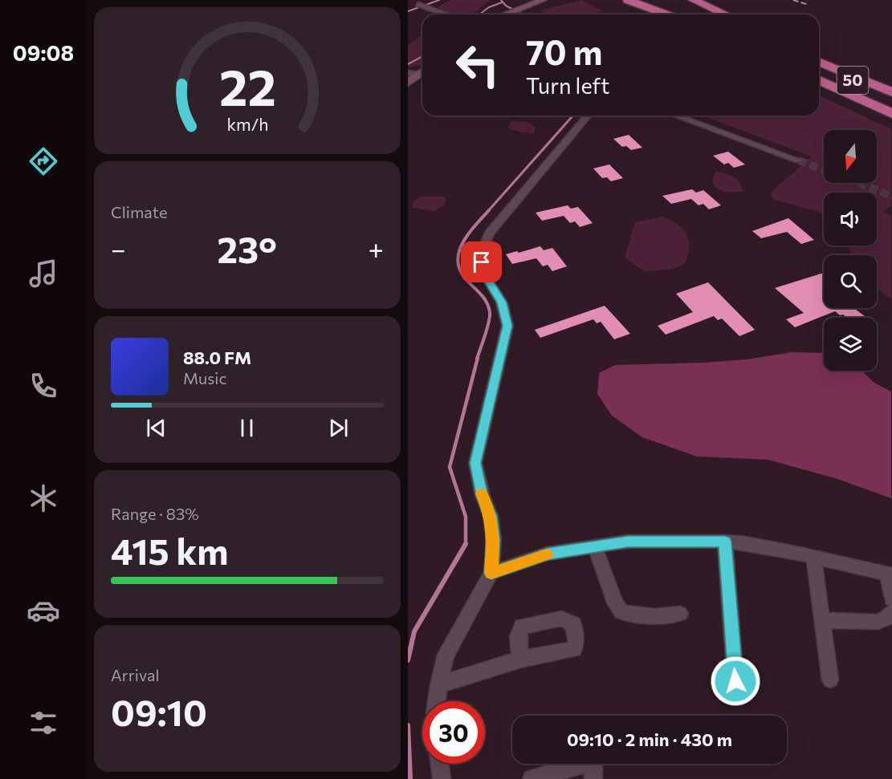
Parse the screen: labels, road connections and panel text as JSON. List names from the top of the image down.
{
  "streets": {
    "highway": ["50"]
  },
  "north": "bottom",
  "page": {
    "tabs": "09:08",
    "turn": ["70 m", "Turn left"],
    "tile": [
      "Climate",
      ["Range · 83%", "415 km"],
      ["Arrival", "09:10"]
    ],
    "heat": ["−", "23°", "+"],
    "song": ["88.0 FM", "Music"],
    "limit": "30",
    "trip": "09:10 · 2 min · 430 m",
    "gauge": ["22", "km/h"]
  }
}
